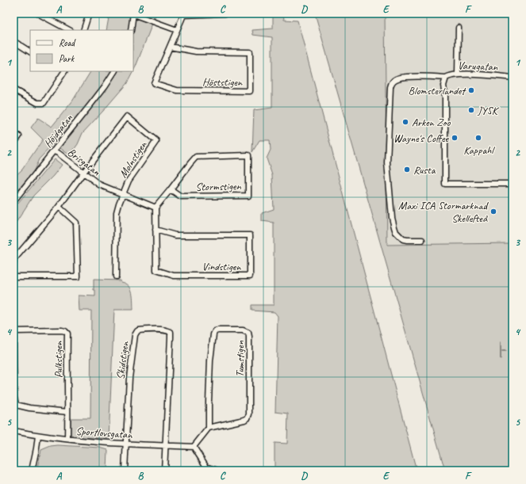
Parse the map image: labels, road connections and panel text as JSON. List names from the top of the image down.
{
  "streets": {
    "street": [
      "Varugatan",
      "Höststigen",
      "Höjdgatan",
      "Molnstigen",
      "Brisgatan",
      "Stormstigen",
      "Vindstigen",
      "Tumstigen",
      "Pulkstigen",
      "Skidstigen",
      "Sportlovsgatan"
    ]
  },
  "crossings": [
    ["Höjdgatan", "Brisgatan"],
    ["Molnstigen", "Brisgatan"],
    ["Brisgatan", "Stormstigen"],
    ["Brisgatan", "Vindstigen"],
    ["Stormstigen", "Vindstigen"],
    ["Pulkstigen", "Sportlovsgatan"],
    ["Skidstigen", "Sportlovsgatan"]
  ],
  "places": [
    "Blomsterlandet",
    "JYSK",
    "Arken Zoo",
    "Wayne's Coffee",
    "Kappahl",
    "Rusta",
    "Maxi ICA Stormarknad Skellefteå"
  ],
  "legend": ["Road", "Park"],
  "grid": {
    "columns": [
      "A",
      "B",
      "C",
      "D",
      "E",
      "F"
    ],
    "rows": [
      "1",
      "2",
      "3",
      "4",
      "5"
    ]
  }
}
